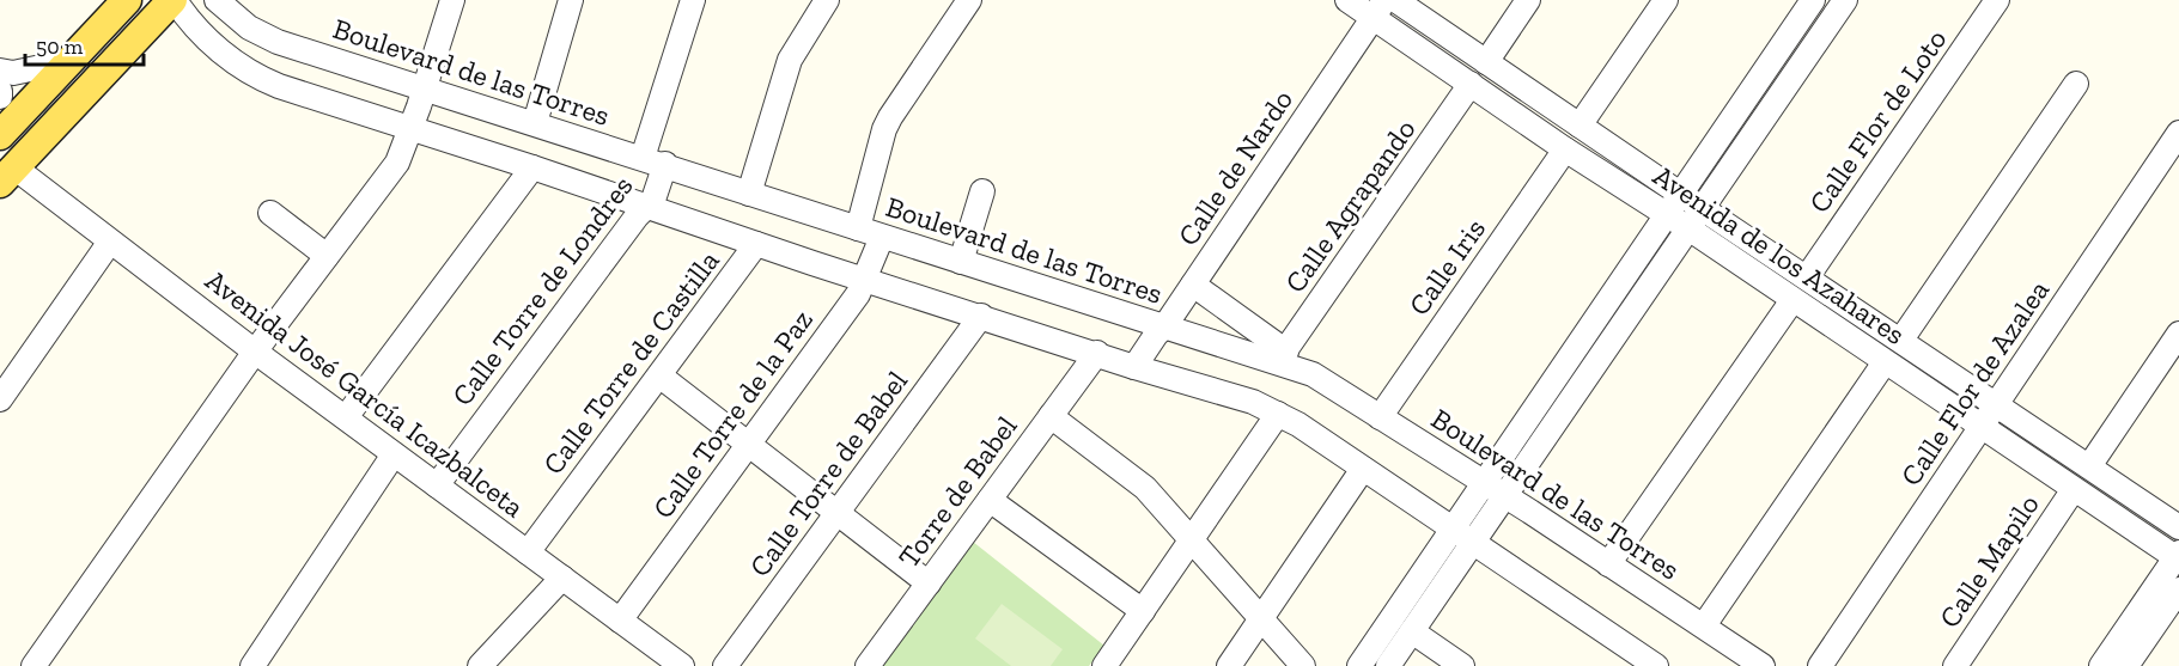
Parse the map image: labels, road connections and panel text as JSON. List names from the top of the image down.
{
  "streets": {
    "street": [
      "Boulevard de las Torres",
      "Calle Flor de Loto",
      "Calle de Nardo",
      "Calle Agrapando",
      "Avenida de los Azahares",
      "Calle Iris",
      "Calle Torre de Londres",
      "Calle Torre de Castilla",
      "Calle Flor de Azalea",
      "Avenida José García Icazbalceta",
      "Calle Torre de la Paz",
      "Calle Torre de Babel",
      "Torre de Babel",
      "Calle Mapilo"
    ]
  },
  "crossings": [
    ["Boulevard de las Torres", "Calle de Nardo"],
    ["Boulevard de las Torres", "Calle Agrapando"],
    ["Boulevard de las Torres", "Calle Iris"],
    ["Boulevard de las Torres", "Calle Torre de Londres"],
    ["Boulevard de las Torres", "Calle Torre de la Paz"],
    ["Calle Flor de Loto", "Avenida de los Azahares"],
    ["Calle de Nardo", "Avenida de los Azahares"],
    ["Calle Agrapando", "Avenida de los Azahares"],
    ["Avenida de los Azahares", "Calle Iris"],
    ["Avenida de los Azahares", "Calle Flor de Azalea"],
    ["Avenida de los Azahares", "Calle Mapilo"],
    ["Calle Torre de Londres", "Avenida José García Icazbalceta"],
    ["Calle Torre de Castilla", "Avenida José García Icazbalceta"],
    ["Avenida José García Icazbalceta", "Calle Torre de la Paz"]
  ],
  "scale_bar": "50 m"
}
